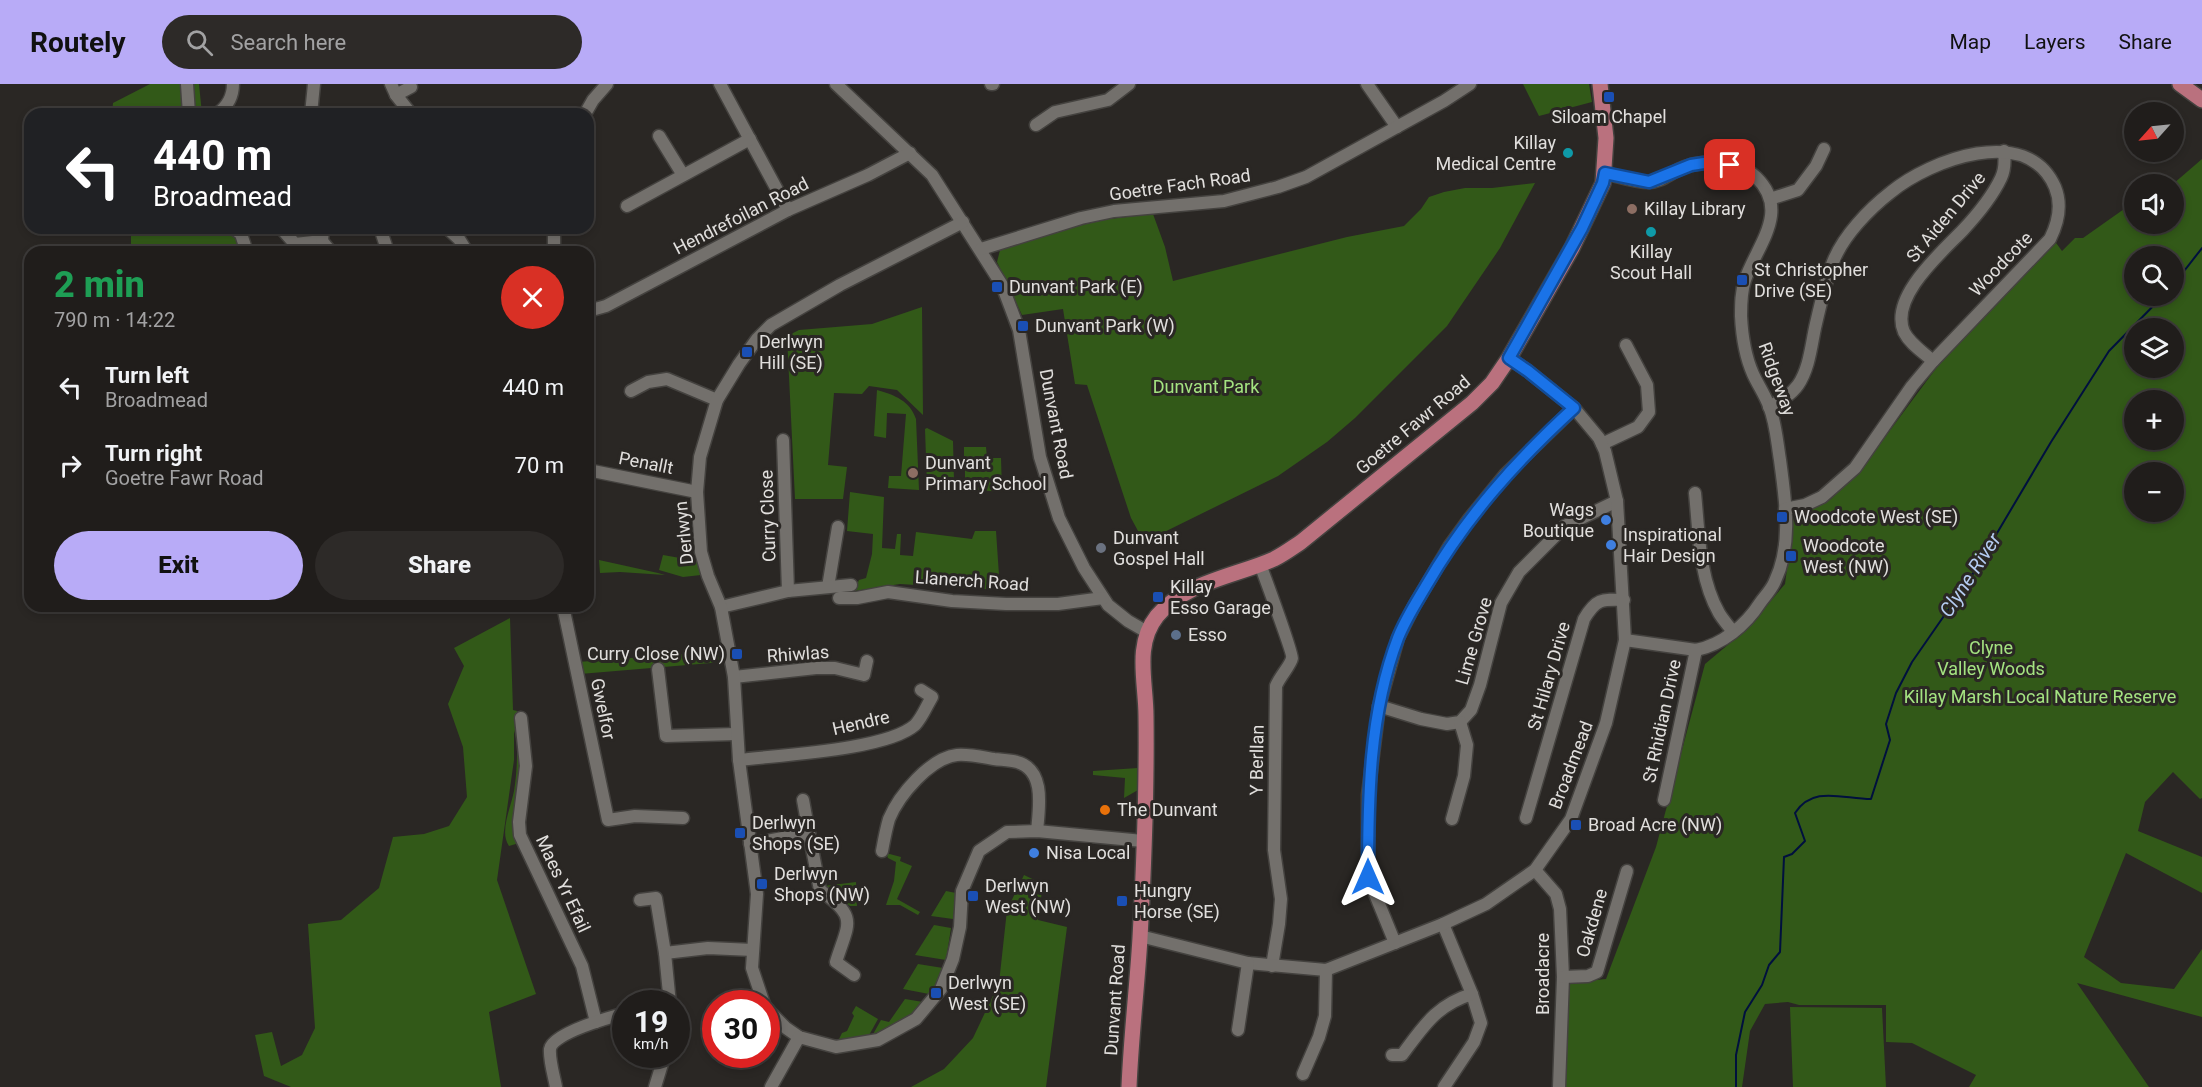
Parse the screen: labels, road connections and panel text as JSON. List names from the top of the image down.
{
  "streets": {
    "main road": ["Dunvant Road", "Goetre Fawr Road"],
    "street": [
      "Goetre Fach Road",
      "Hendrefoilan Road",
      "St Aiden Drive",
      "Woodcote",
      "Ridgeway",
      "Penallt",
      "Curry Close",
      "Derlwyn",
      "Llanerch Road",
      "Lime Grove",
      "Rhiwlas",
      "St Hilary Drive",
      "Gwelfor",
      "St Rhidian Drive",
      "Hendre",
      "Y Berllan",
      "Broadmead",
      "Maes Yr Efail",
      "Oakdene",
      "Broadacre"
    ]
  },
  "crossings": [
    ["Goetre Fach Road", "Dunvant Road"],
    ["Hendrefoilan Road", "Dunvant Road"],
    ["St Aiden Drive", "Woodcote"],
    ["Woodcote", "Ridgeway"],
    ["Ridgeway", "St Rhidian Drive"],
    ["Dunvant Road", "Goetre Fawr Road"],
    ["Dunvant Road", "Derlwyn"],
    ["Dunvant Road", "Llanerch Road"],
    ["Dunvant Road", "Broadmead"],
    ["Goetre Fawr Road", "Y Berllan"],
    ["Goetre Fawr Road", "Broadmead"],
    ["Penallt", "Derlwyn"],
    ["Derlwyn", "Rhiwlas"],
    ["Derlwyn", "Hendre"],
    ["Lime Grove", "Broadmead"],
    ["St Hilary Drive", "Broadmead"],
    ["Y Berllan", "Broadmead"],
    ["Broadmead", "Broadacre"],
    ["Oakdene", "Broadacre"]
  ],
  "water": ["Clyne River"],
  "parks": ["Dunvant Park", "Clyne Valley Woods", "Killay Marsh Local Nature Reserve"],
  "places": {
    "transit": [
      "Siloam Chapel",
      "St Christopher Drive (SE)",
      "Dunvant Park (E)",
      "Dunvant Park (W)",
      "Derlwyn Hill (SE)",
      "Woodcote West (SE)",
      "Woodcote West (NW)",
      "Killay Esso Garage",
      "Curry Close (NW)",
      "Broad Acre (NW)",
      "Derlwyn Shops (SE)",
      "Derlwyn Shops (NW)",
      "Derlwyn West (NW)",
      "Hungry Horse (SE)",
      "Derlwyn West (SE)"
    ],
    "other": [
      "Killay Medical Centre",
      "Killay Library",
      "Killay Scout Hall",
      "Dunvant Primary School",
      "Wags Boutique",
      "Inspirational Hair Design",
      "Dunvant Gospel Hall",
      "Esso",
      "The Dunvant",
      "Nisa Local"
    ]
  },
  "north": "bottom left",
  "page": {
    "header": "Routely",
    "search": "Search here",
    "nav": ["Map", "Layers", "Share"],
    "map_buttons": ["+", "−"],
    "turn": ["440 m", "Broadmead"],
    "heading": ["2 min", "790 m · 14:22"],
    "list": [
      {
        "name": "Turn left",
        "note": "Broadmead",
        "value": "440 m"
      },
      {
        "name": "Turn right",
        "note": "Goetre Fawr Road",
        "value": "70 m"
      }
    ],
    "buttons": ["Exit", "Share"],
    "speed": "19 km/h",
    "limit": "30"
  }
}
